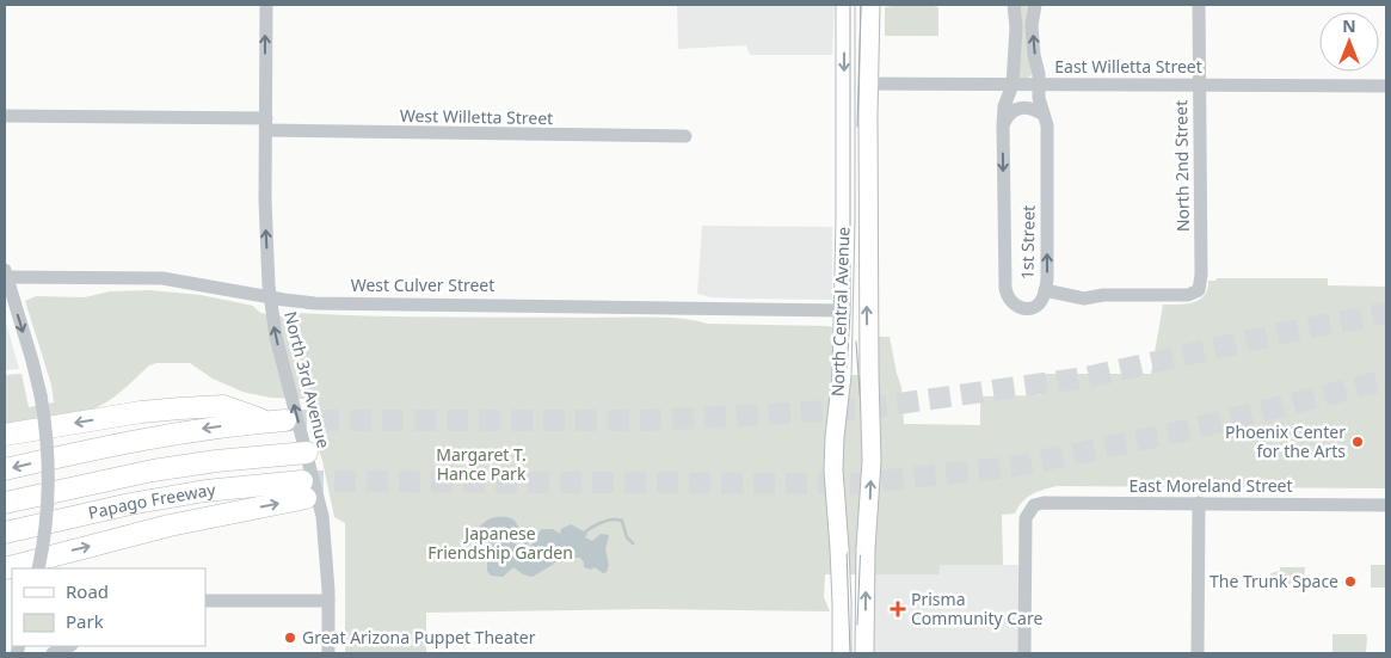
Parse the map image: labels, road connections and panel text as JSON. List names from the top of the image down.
{
  "streets": {
    "highway": ["Papago Freeway"],
    "main road": ["North Central Avenue"],
    "street": [
      "East Willetta Street",
      "West Willetta Street",
      "North 2nd Street",
      "1st Street",
      "West Culver Street",
      "North 3rd Avenue",
      "East Moreland Street"
    ]
  },
  "crossings": [
    ["East Willetta Street", "North 2nd Street"],
    ["East Willetta Street", "1st Street"],
    ["East Willetta Street", "North Central Avenue"],
    ["West Willetta Street", "North 3rd Avenue"],
    ["North 2nd Street", "1st Street"],
    ["West Culver Street", "North Central Avenue"],
    ["West Culver Street", "North 3rd Avenue"]
  ],
  "one_way": ["North 3rd Avenue"],
  "parks": ["Margaret T. Hance Park", "Japanese Friendship Garden"],
  "places": {
    "other": ["Phoenix Center for the Arts", "The Trunk Space", "Great Arizona Puppet Theater"],
    "health": ["Prisma Community Care"]
  },
  "legend": ["Road", "Park"],
  "north": "top"
}
